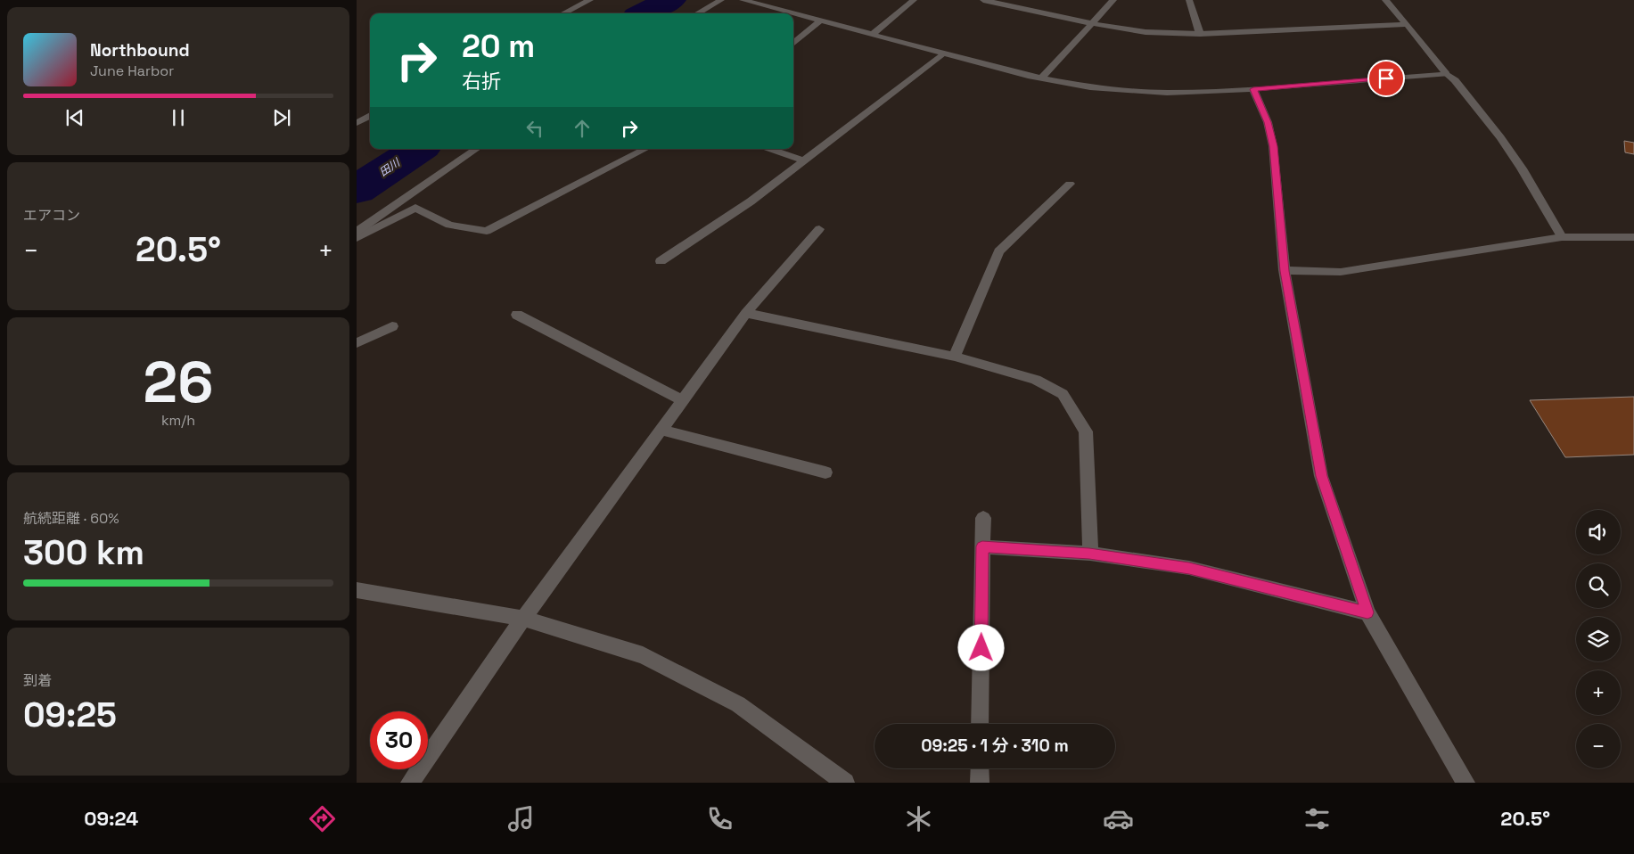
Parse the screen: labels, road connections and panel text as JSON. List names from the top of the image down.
{
  "water": ["田川"],
  "page": {
    "turn": ["20 m", "右折"],
    "song": ["Northbound", "June Harbor"],
    "tile": [
      "エアコン",
      ["26", "km/h"],
      ["航続距離 · 60%", "300 km"],
      ["到着", "09:25"]
    ],
    "heat": ["−", "20.5°", "+"],
    "map_buttons": ["+", "−"],
    "limit": "30",
    "trip": "09:25 · 1 分 · 310 m",
    "tabs": ["09:24", "20.5°"]
  }
}
